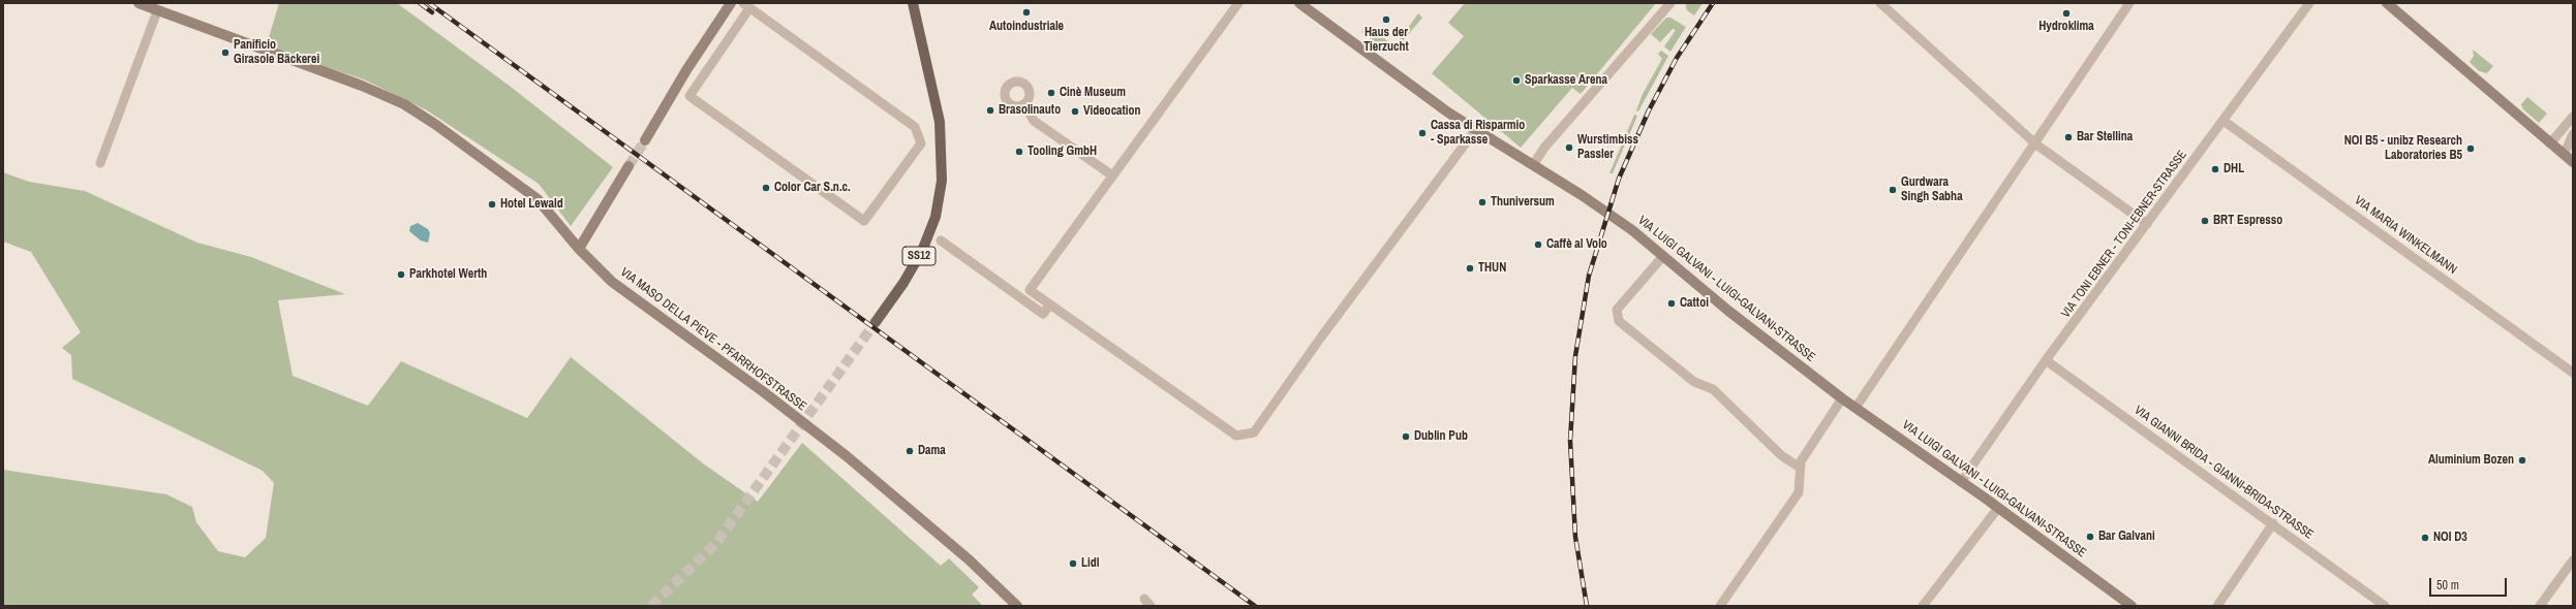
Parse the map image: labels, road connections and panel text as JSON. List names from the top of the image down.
{
  "streets": {
    "main road": ["SS12"],
    "street": [
      "VIA TONI EBNER - TONI-EBNER-STRASSE",
      "VIA MARIA WINKELMANN",
      "VIA LUIGI GALVANI - LUIGI-GALVANI-STRASSE",
      "VIA MASO DELLA PIEVE - PFARRHOFSTRASSE",
      "VIA GIANNI BRIDA - GIANNI-BRIDA-STRASSE"
    ]
  },
  "crossings": [
    ["VIA TONI EBNER - TONI-EBNER-STRASSE", "VIA MARIA WINKELMANN"],
    ["VIA TONI EBNER - TONI-EBNER-STRASSE", "VIA LUIGI GALVANI - LUIGI-GALVANI-STRASSE"],
    ["VIA TONI EBNER - TONI-EBNER-STRASSE", "VIA GIANNI BRIDA - GIANNI-BRIDA-STRASSE"]
  ],
  "places": [
    "Autoindustriale",
    "Hydroklima",
    "Haus der Tierzucht",
    "Panificio Girasole Bäckerei",
    "Sparkasse Arena",
    "Cinè Museum",
    "Brasolinauto",
    "Videocation",
    "Cassa di Risparmio - Sparkasse",
    "Bar Stellina",
    "Wurstimbiss Passler",
    "NOI B5 - unibz Research Laboratories B5",
    "Tooling GmbH",
    "DHL",
    "Color Car S.n.c.",
    "Gurdwara Singh Sabha",
    "Thuniversum",
    "Hotel Lewald",
    "BRT Espresso",
    "Caffè al Volo",
    "THUN",
    "Parkhotel Werth",
    "Cattoi",
    "Dublin Pub",
    "Dama",
    "Aluminium Bozen",
    "Bar Galvani",
    "NOI D3",
    "Lidl"
  ],
  "scale_bar": "50 m"
}
